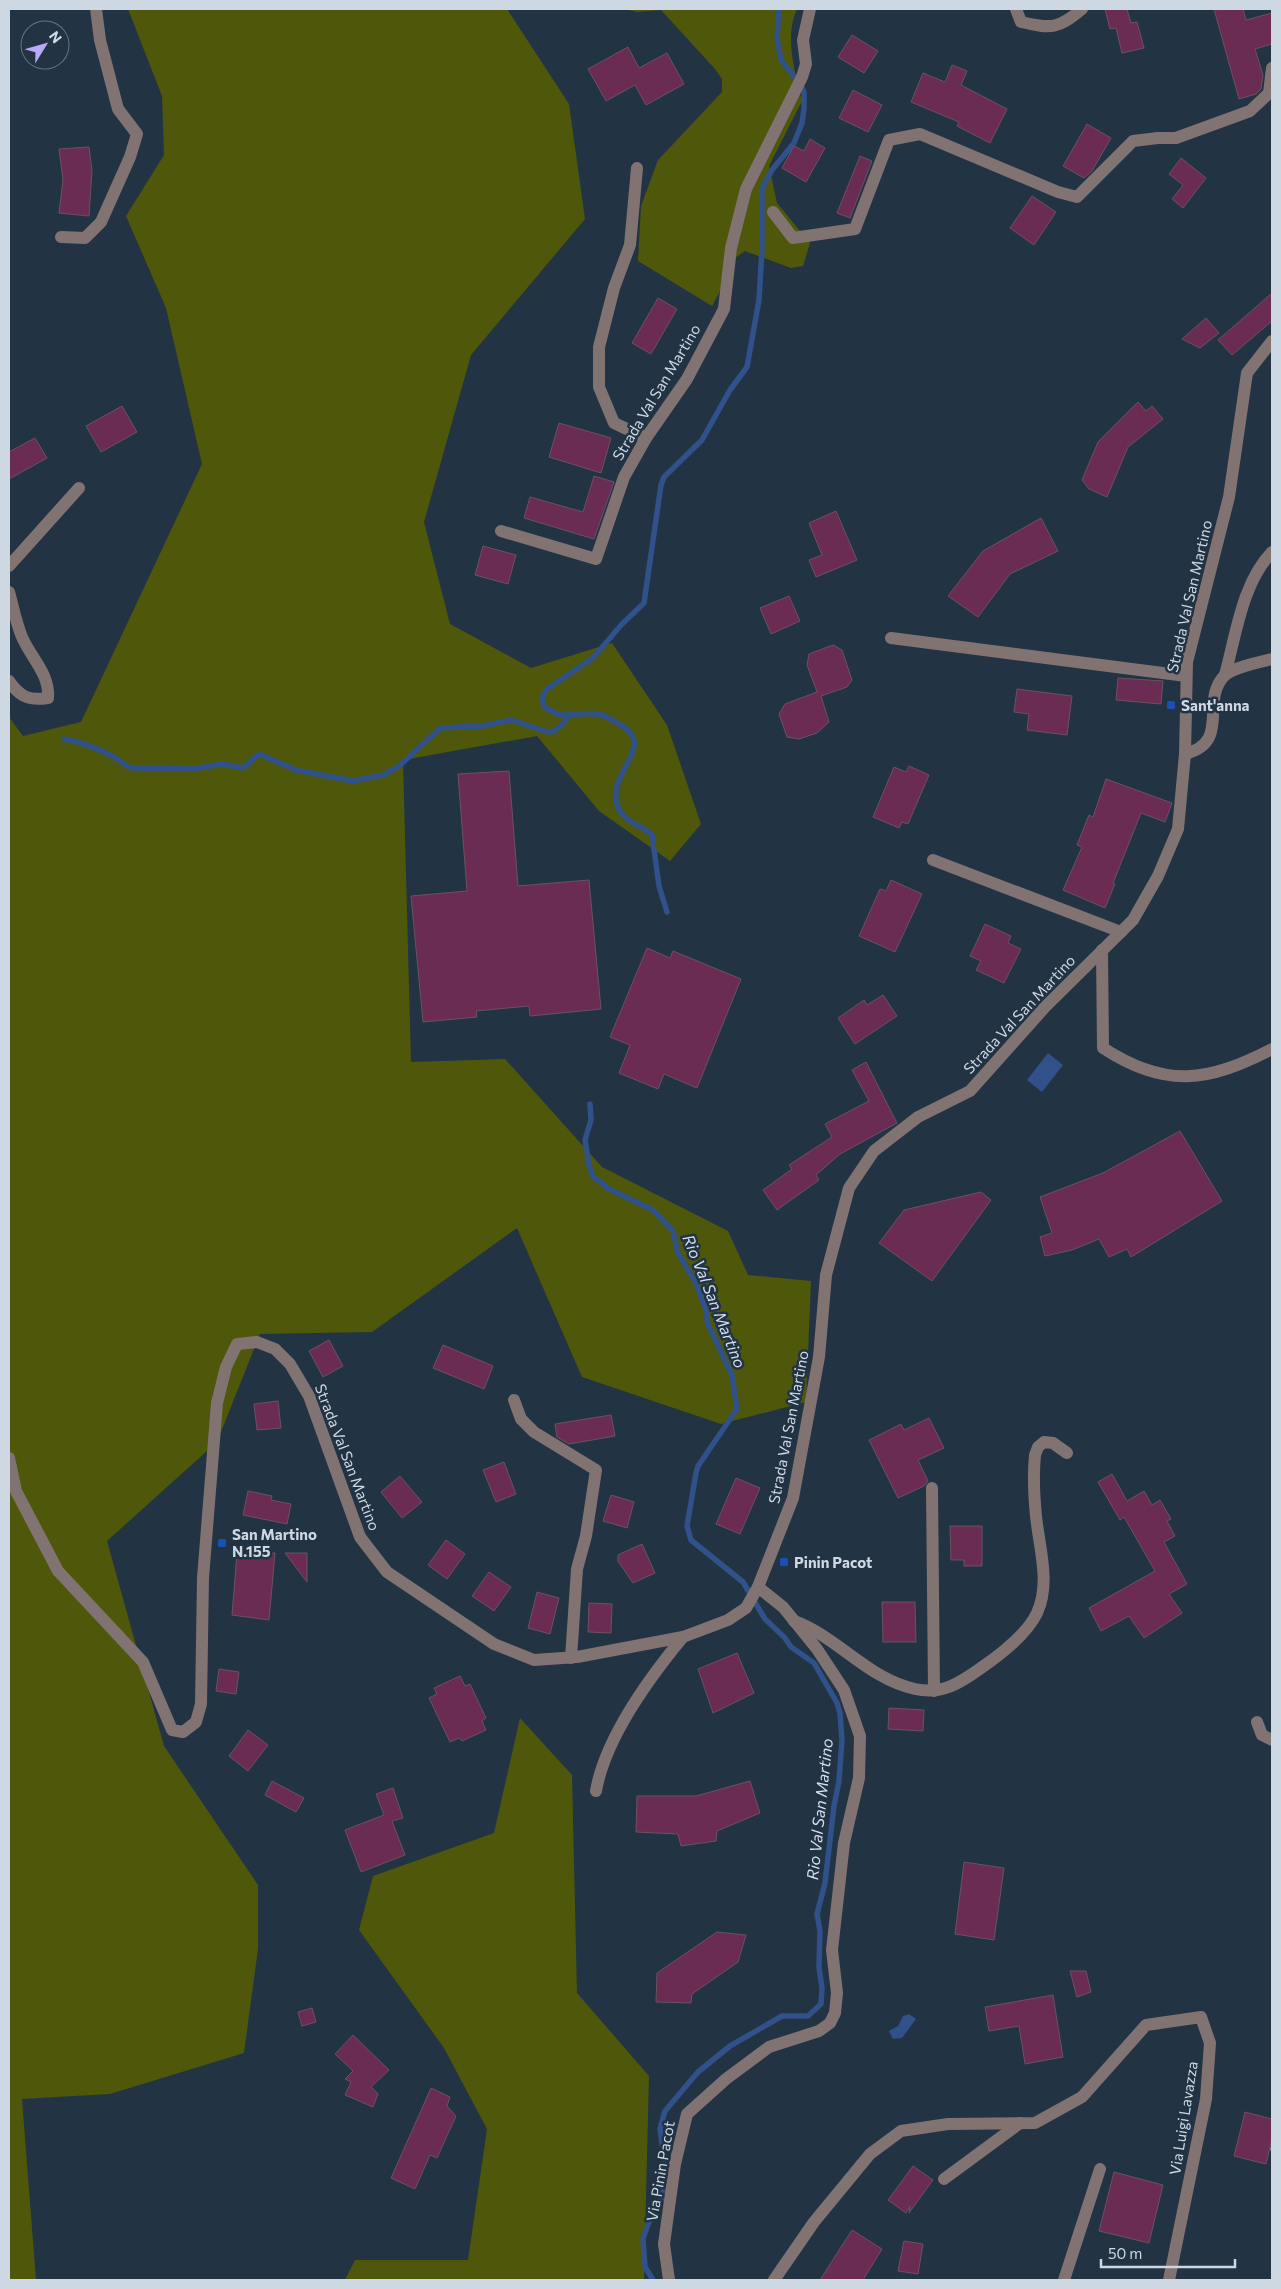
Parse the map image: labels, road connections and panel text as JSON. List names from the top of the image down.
{
  "streets": {
    "street": ["Strada Val San Martino", "Via Luigi Lavazza", "Via Pinin Pacot"]
  },
  "crossings": [
    ["Strada Val San Martino", "Via Pinin Pacot"]
  ],
  "water": ["Rio Val San Martino"],
  "places": {
    "transit": ["Sant'anna", "San Martino N.155", "Pinin Pacot"]
  },
  "scale_bar": "50 m",
  "north": "top right"
}
